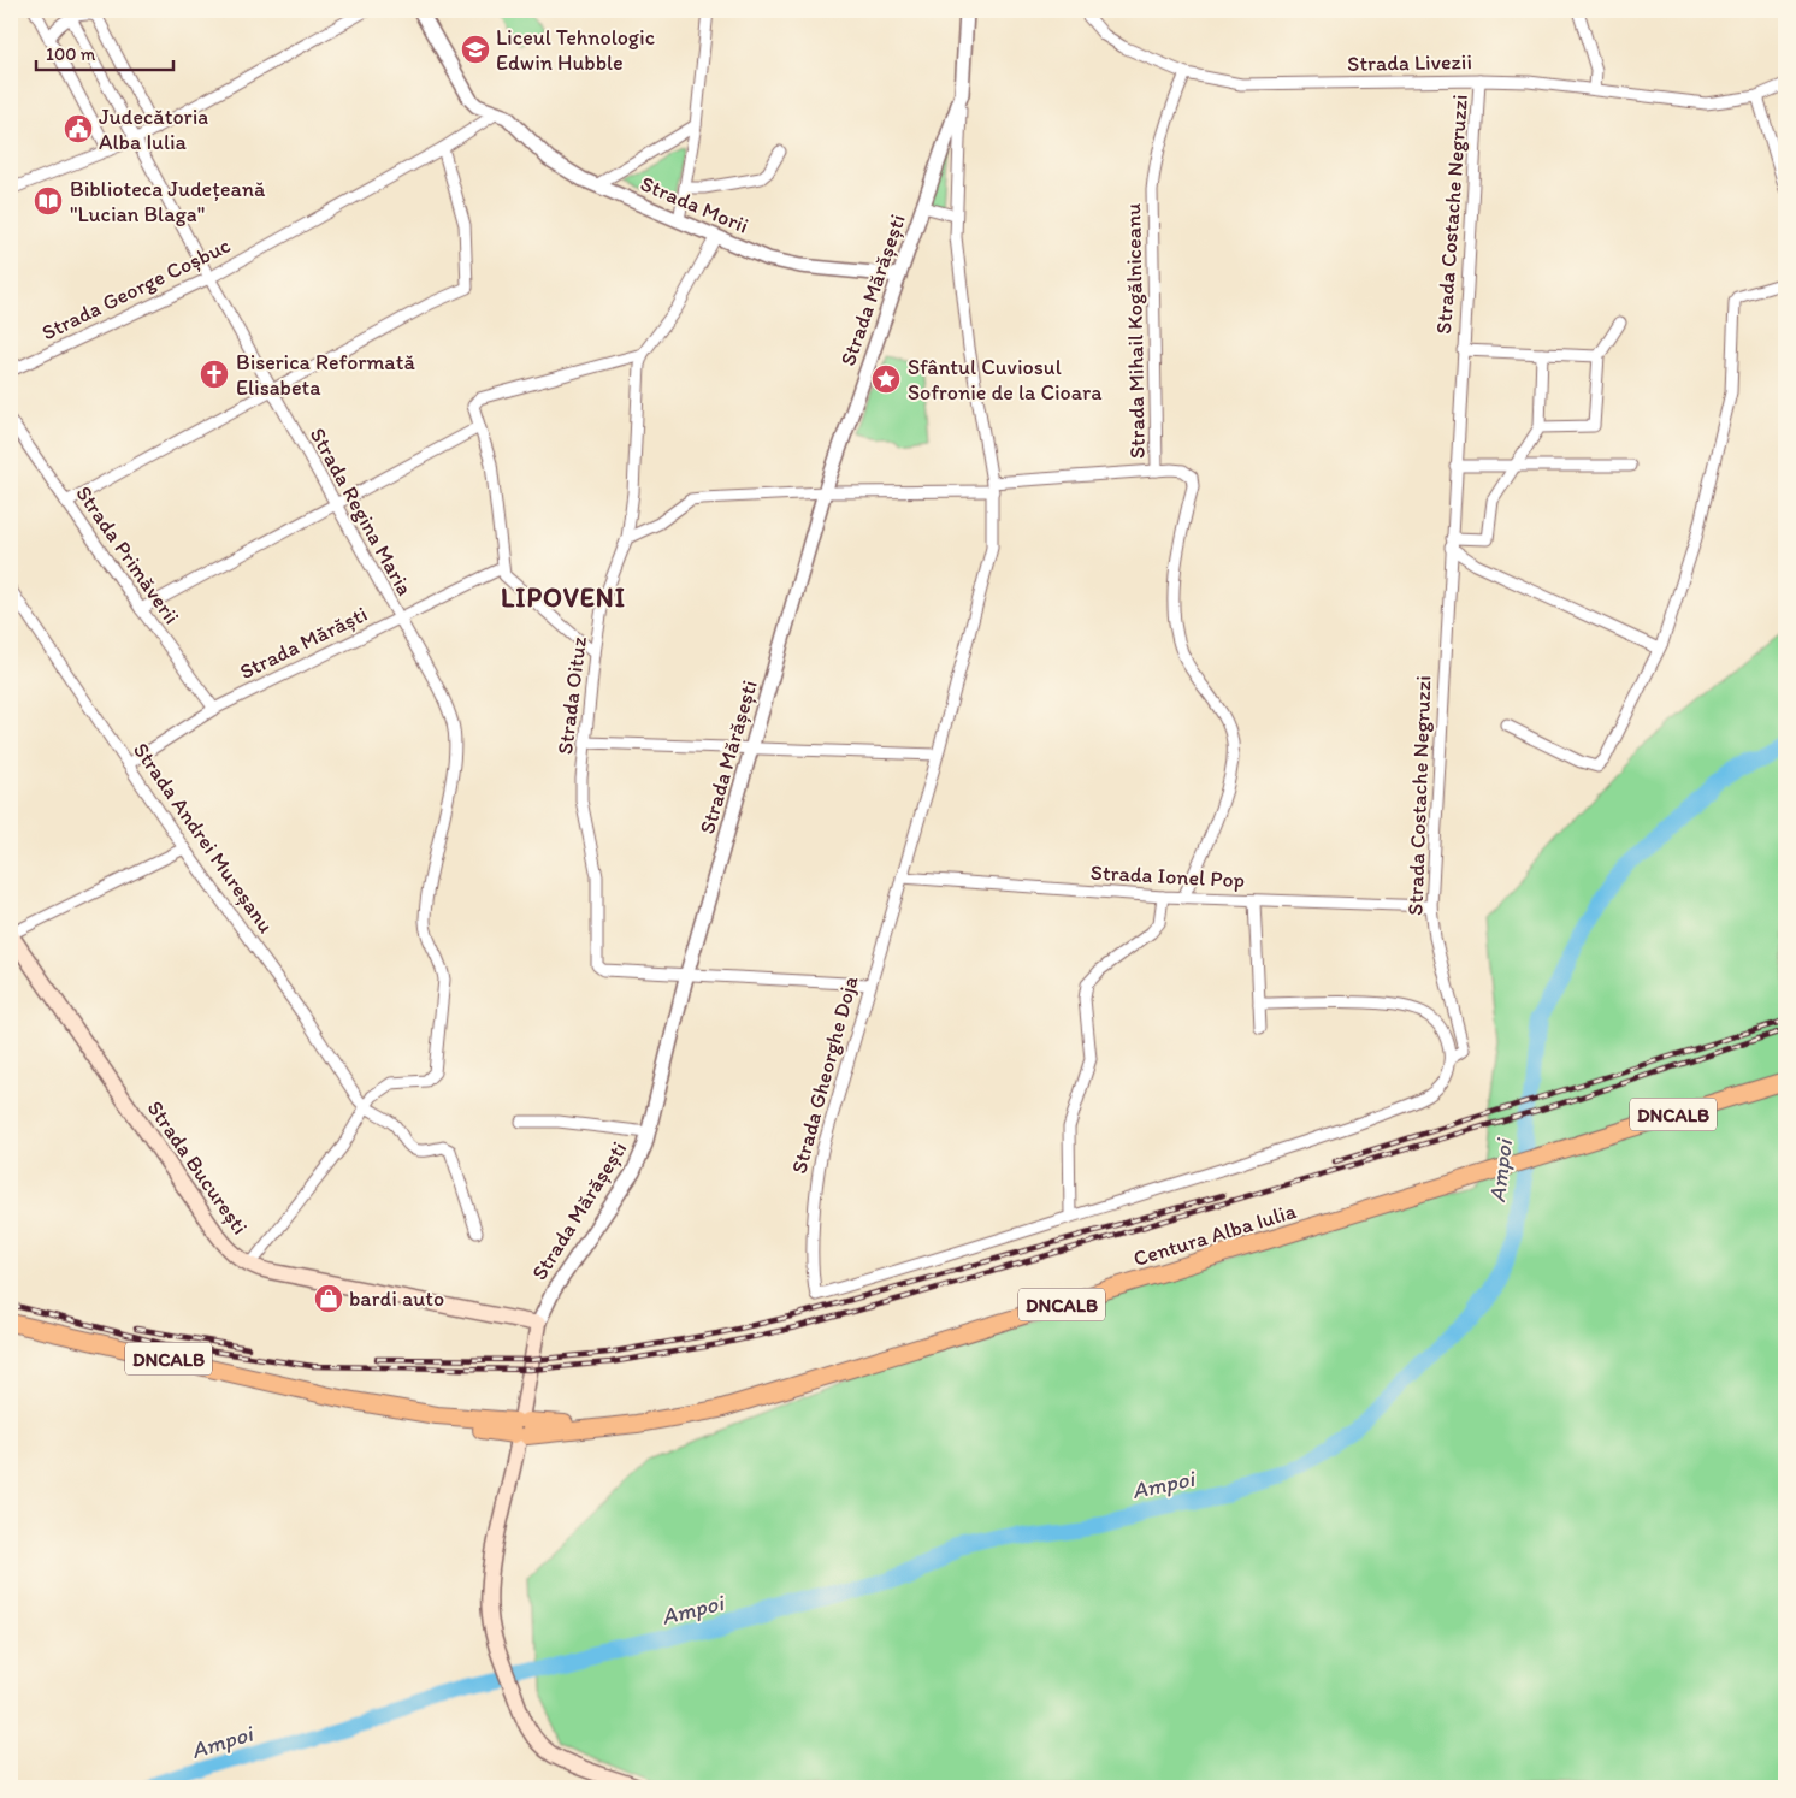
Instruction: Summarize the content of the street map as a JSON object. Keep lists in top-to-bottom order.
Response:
{
  "streets": {
    "main road": [
      "Strada Mărășești",
      "DNCALB",
      "Strada București",
      "Centura Alba Iulia"
    ],
    "street": [
      "Strada Livezii",
      "Strada Morii",
      "Strada Costache Negruzzi",
      "Strada George Coșbuc",
      "Strada Mihail Kogălniceanu",
      "Strada Regina Maria",
      "Strada Primăverii",
      "Strada Mărăști",
      "Strada Oituz",
      "Strada Andrei Mureșanu",
      "Strada Ionel Pop",
      "Strada Gheorghe Doja"
    ]
  },
  "crossings": [
    ["Strada Livezii", "Strada Costache Negruzzi"],
    ["Strada Livezii", "Strada Mihail Kogălniceanu"],
    ["Strada Morii", "Strada George Coșbuc"],
    ["Strada Morii", "Strada Mărășești"],
    ["Strada Costache Negruzzi", "Strada Ionel Pop"],
    ["Strada Costache Negruzzi", "Strada Gheorghe Doja"],
    ["Strada George Coșbuc", "Strada Regina Maria"],
    ["Strada Mărășești", "Strada Oituz"],
    ["Strada Mărășești", "Strada Gheorghe Doja"],
    ["Strada Mărășești", "Strada București"],
    ["Strada Mărășești", "Centura Alba Iulia"],
    ["Strada Mihail Kogălniceanu", "Strada Ionel Pop"],
    ["Strada Regina Maria", "Strada Mărăști"],
    ["Strada Regina Maria", "Strada Andrei Mureșanu"],
    ["Strada Primăverii", "Strada Mărăști"],
    ["Strada Mărăști", "Strada Andrei Mureșanu"],
    ["Strada Ionel Pop", "Strada Gheorghe Doja"]
  ],
  "districts": ["LIPOVENI"],
  "water": ["Ampoi"],
  "places": {
    "school or university": ["Liceul Tehnologic Edwin Hubble"],
    "public building": ["Judecătoria Alba Iulia"],
    "library": ["Biblioteca Județeană \"Lucian Blaga\""],
    "church": ["Biserica Reformată Elisabeta"],
    "place": ["Sfântul Cuviosul Sofronie de la Cioara"],
    "shop": ["bardi auto"]
  },
  "scale_bar": "100 m"
}
